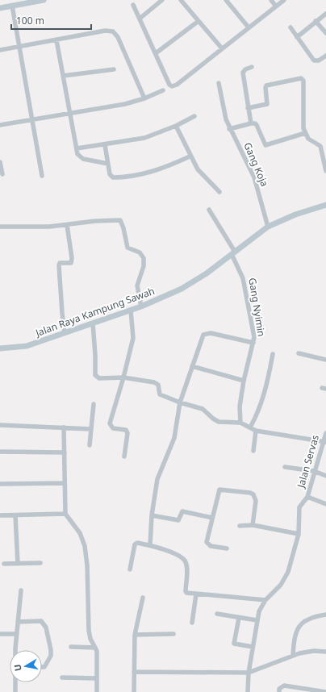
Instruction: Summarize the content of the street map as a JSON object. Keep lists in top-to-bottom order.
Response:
{
  "streets": {
    "street": [
      "Gang Koja",
      "Gang Nyimin",
      "Jalan Raya Kampung Sawah",
      "Jalan Servas"
    ]
  },
  "crossings": [
    ["Gang Koja", "Jalan Raya Kampung Sawah"],
    ["Gang Nyimin", "Jalan Raya Kampung Sawah"]
  ],
  "scale_bar": "100 m",
  "north": "left"
}
